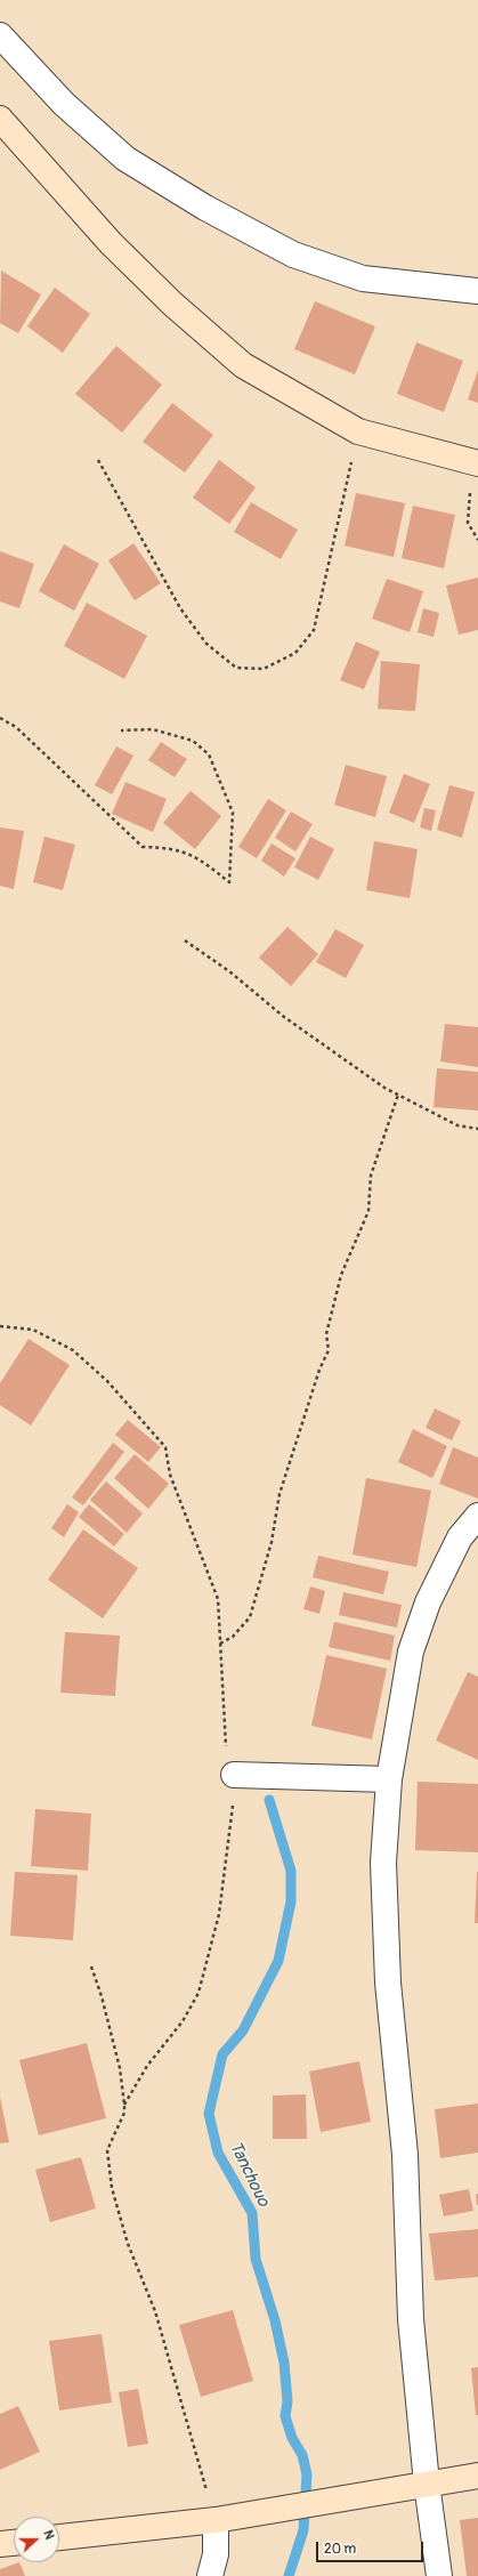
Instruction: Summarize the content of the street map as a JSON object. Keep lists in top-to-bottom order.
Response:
{
  "water": ["Tanchouo"],
  "scale_bar": "20 m",
  "north": "right"
}
